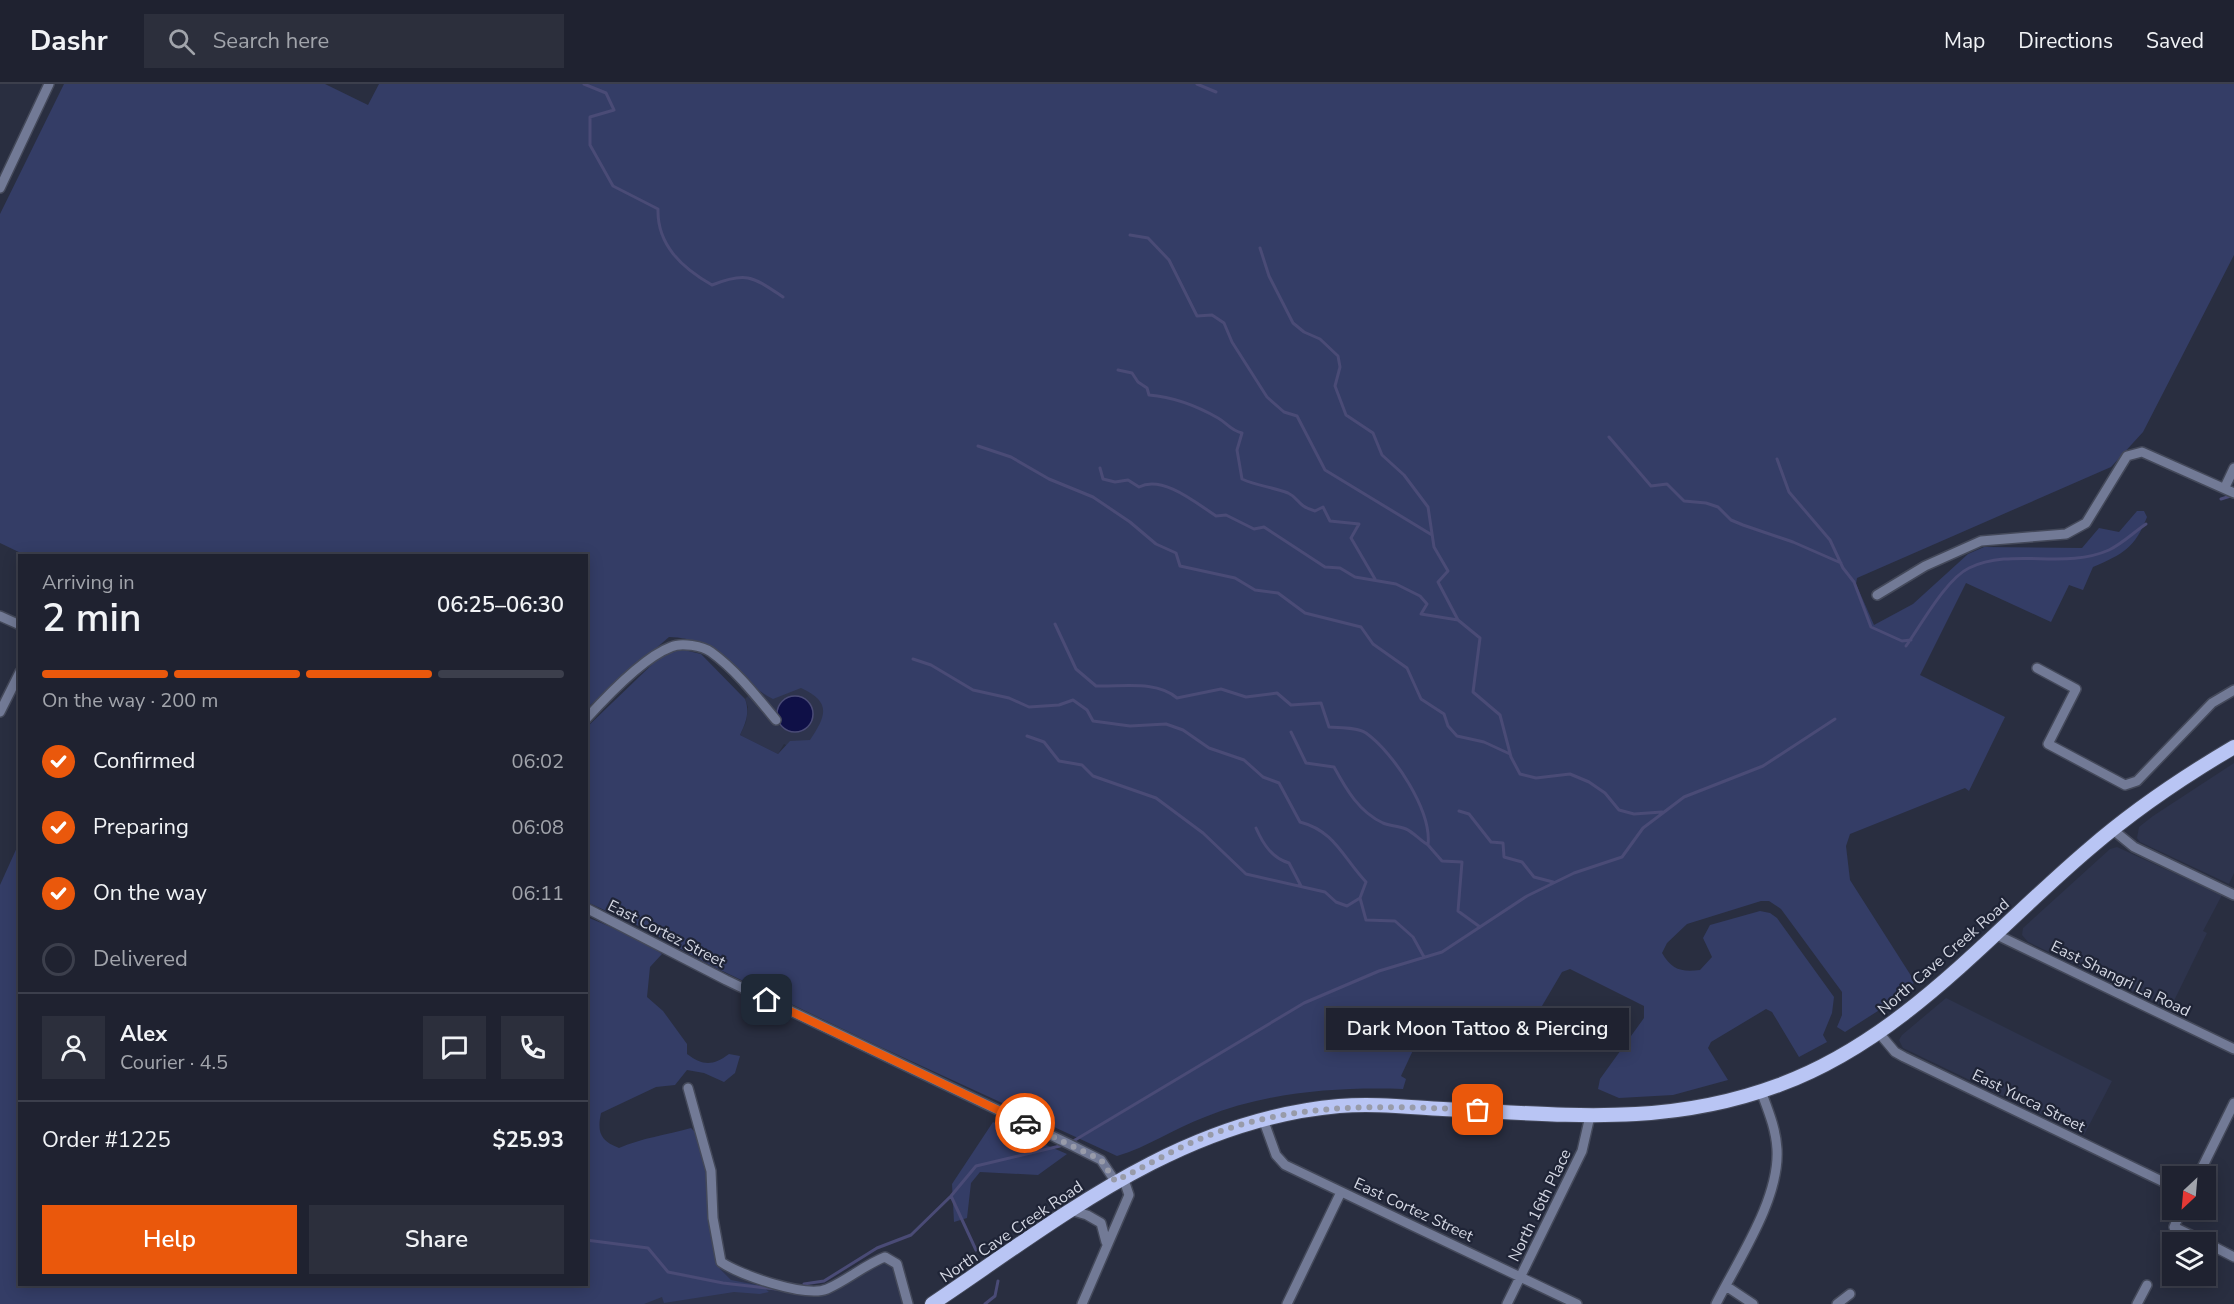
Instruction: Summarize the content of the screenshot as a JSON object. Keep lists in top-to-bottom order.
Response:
{
  "streets": {
    "main road": ["North Cave Creek Road"],
    "street": [
      "East Cortez Street",
      "East Shangri La Road",
      "East Yucca Street",
      "North 16th Place"
    ]
  },
  "crossings": [
    ["East Cortez Street", "North Cave Creek Road"],
    ["East Cortez Street", "North 16th Place"],
    ["North Cave Creek Road", "East Shangri La Road"],
    ["North Cave Creek Road", "East Yucca Street"],
    ["North Cave Creek Road", "North 16th Place"]
  ],
  "places": ["Dark Moon Tattoo & Piercing"],
  "north": "bottom left",
  "page": {
    "header": "Dashr",
    "search": "Search here",
    "nav": ["Map", "Directions", "Saved"],
    "heading": ["2 min", "Arriving in", "06:25–06:30"],
    "panel": [
      "Alex",
      "Courier · 4.5",
      "Order #1225",
      "$25.93"
    ],
    "bar": "On the way · 200 m",
    "list": [
      ["Confirmed", "06:02"],
      ["Preparing", "06:08"],
      ["On the way", "06:11"],
      "Delivered"
    ],
    "bubble": "Dark Moon Tattoo & Piercing",
    "buttons": ["Help", "Share"]
  }
}
